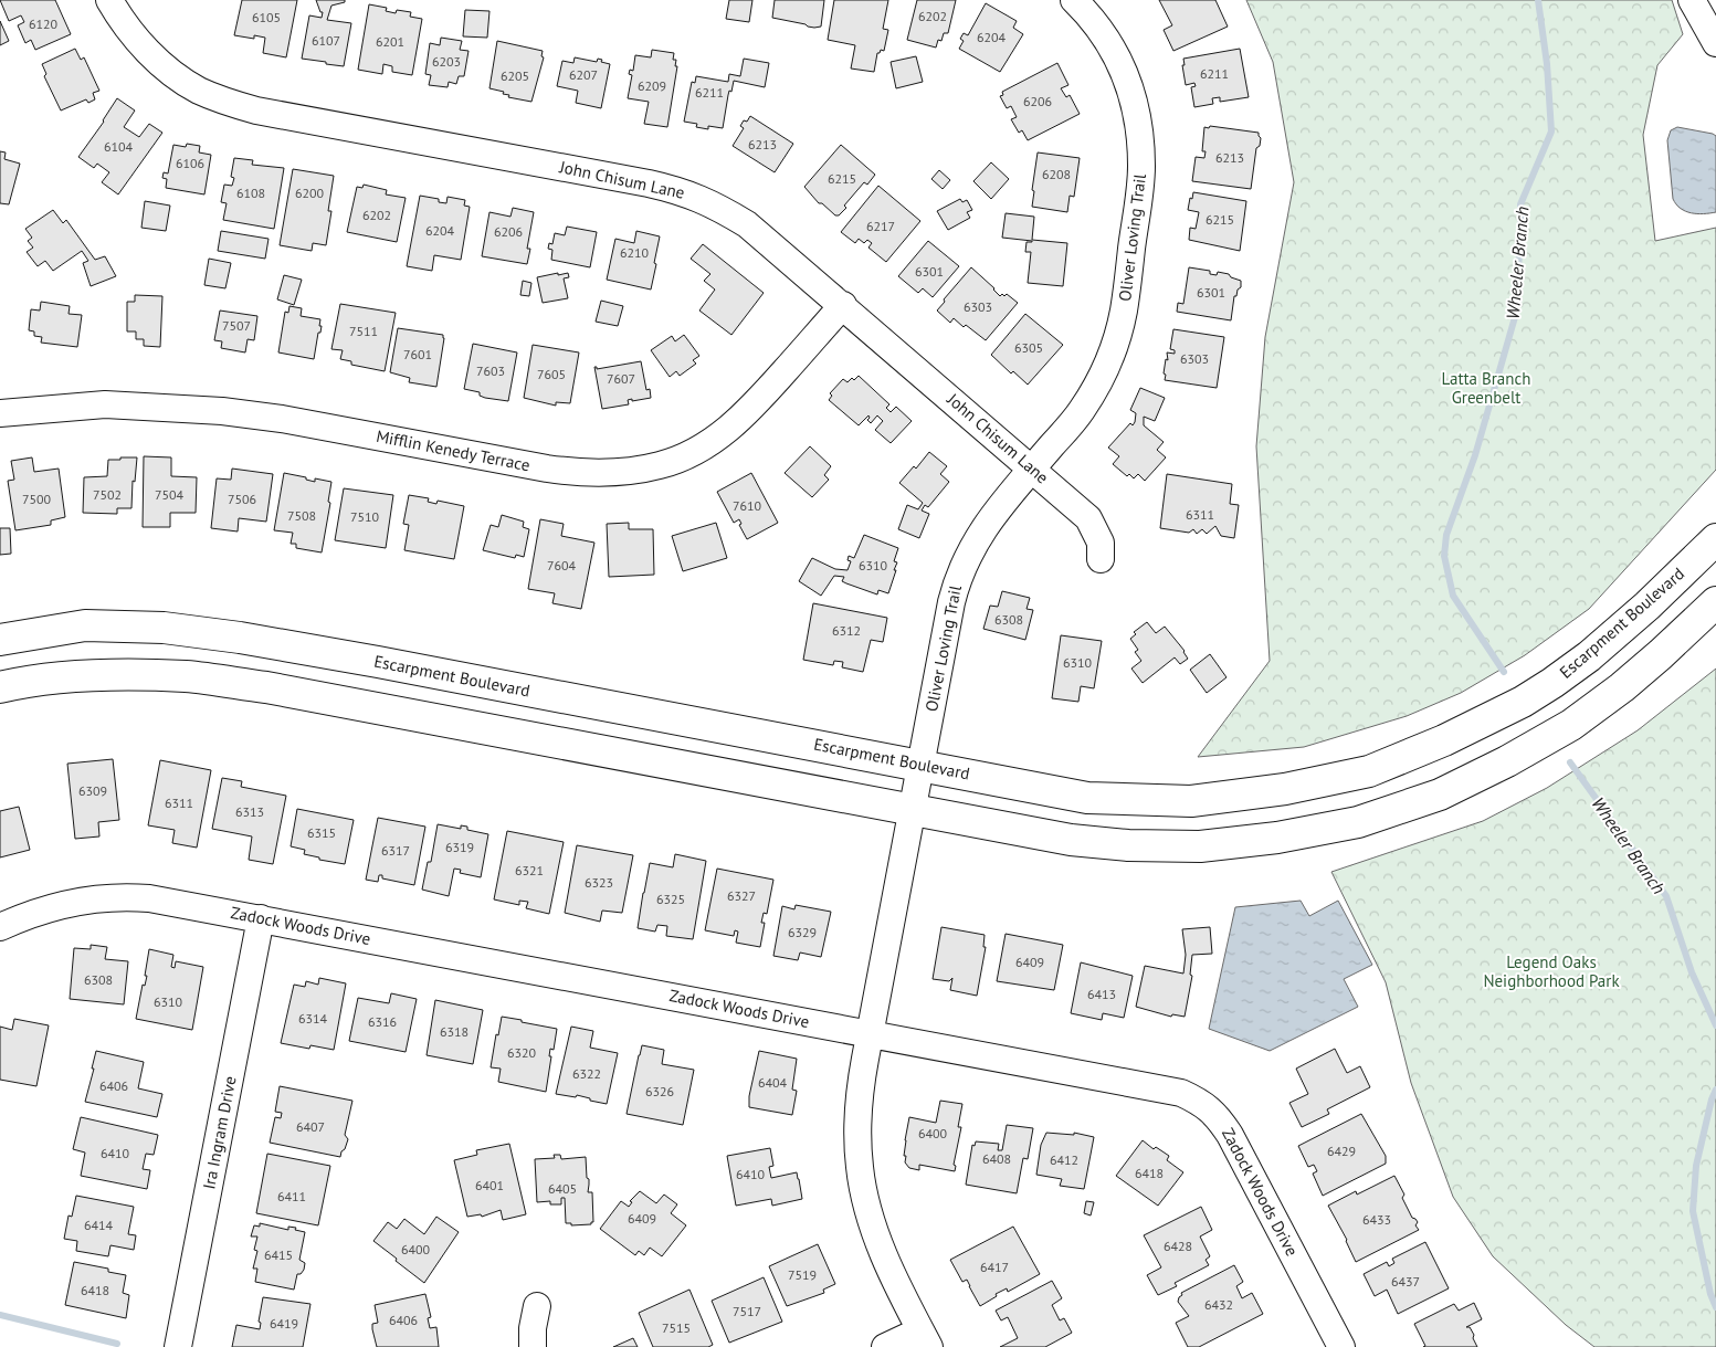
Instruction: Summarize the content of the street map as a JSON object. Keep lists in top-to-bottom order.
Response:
{
  "streets": {
    "main road": ["Escarpment Boulevard"],
    "street": [
      "John Chisum Lane",
      "Oliver Loving Trail",
      "Mifflin Kenedy Terrace",
      "Zadock Woods Drive",
      "Ira Ingram Drive"
    ]
  },
  "crossings": [
    ["John Chisum Lane", "Oliver Loving Trail"],
    ["John Chisum Lane", "Mifflin Kenedy Terrace"],
    ["Oliver Loving Trail", "Escarpment Boulevard"],
    ["Oliver Loving Trail", "Zadock Woods Drive"],
    ["Zadock Woods Drive", "Ira Ingram Drive"]
  ],
  "water": ["Wheeler Branch"],
  "parks": ["Latta Branch Greenbelt", "Legend Oaks Neighborhood Park"],
  "house_numbers": [
    "6202",
    "6105",
    "6120",
    "6204",
    "6107",
    "6201",
    "6203",
    "6211",
    "6207",
    "6205",
    "6209",
    "6211",
    "6206",
    "6213",
    "6104",
    "6213",
    "6106",
    "6208",
    "6215",
    "6108",
    "6200",
    "6202",
    "6215",
    "6217",
    "6204",
    "6206",
    "6210",
    "6301",
    "6301",
    "6303",
    "7507",
    "7511",
    "6305",
    "7601",
    "6303",
    "7603",
    "7605",
    "7607",
    "7502",
    "7504",
    "7500",
    "7506",
    "7610",
    "6311",
    "7508",
    "7510",
    "7604",
    "6310",
    "6308",
    "6312",
    "6310",
    "6309",
    "6311",
    "6313",
    "6315",
    "6319",
    "6317",
    "6321",
    "6323",
    "6327",
    "6325",
    "6329",
    "6409",
    "6308",
    "6413",
    "6310",
    "6314",
    "6316",
    "6318",
    "6320",
    "6322",
    "6404",
    "6406",
    "6326",
    "6407",
    "6400",
    "6429",
    "6410",
    "6408",
    "6412",
    "6418",
    "6410",
    "6401",
    "6405",
    "6411",
    "6409",
    "6433",
    "6414",
    "6428",
    "6400",
    "6415",
    "6417",
    "7519",
    "6437",
    "6418",
    "6432",
    "7517",
    "6406",
    "6419",
    "7515"
  ]
}
